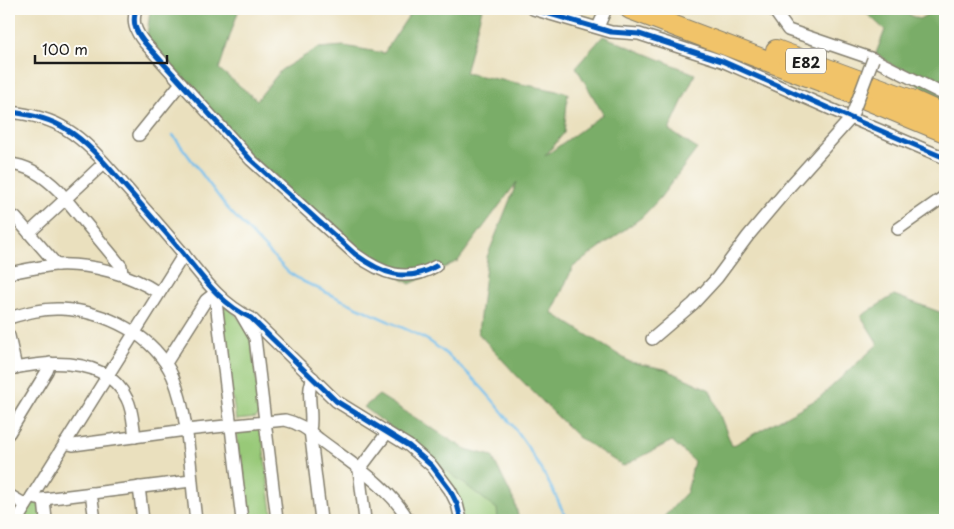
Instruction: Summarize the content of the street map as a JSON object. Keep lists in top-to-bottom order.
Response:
{
  "streets": {
    "highway": ["E82"]
  },
  "scale_bar": "100 m"
}
